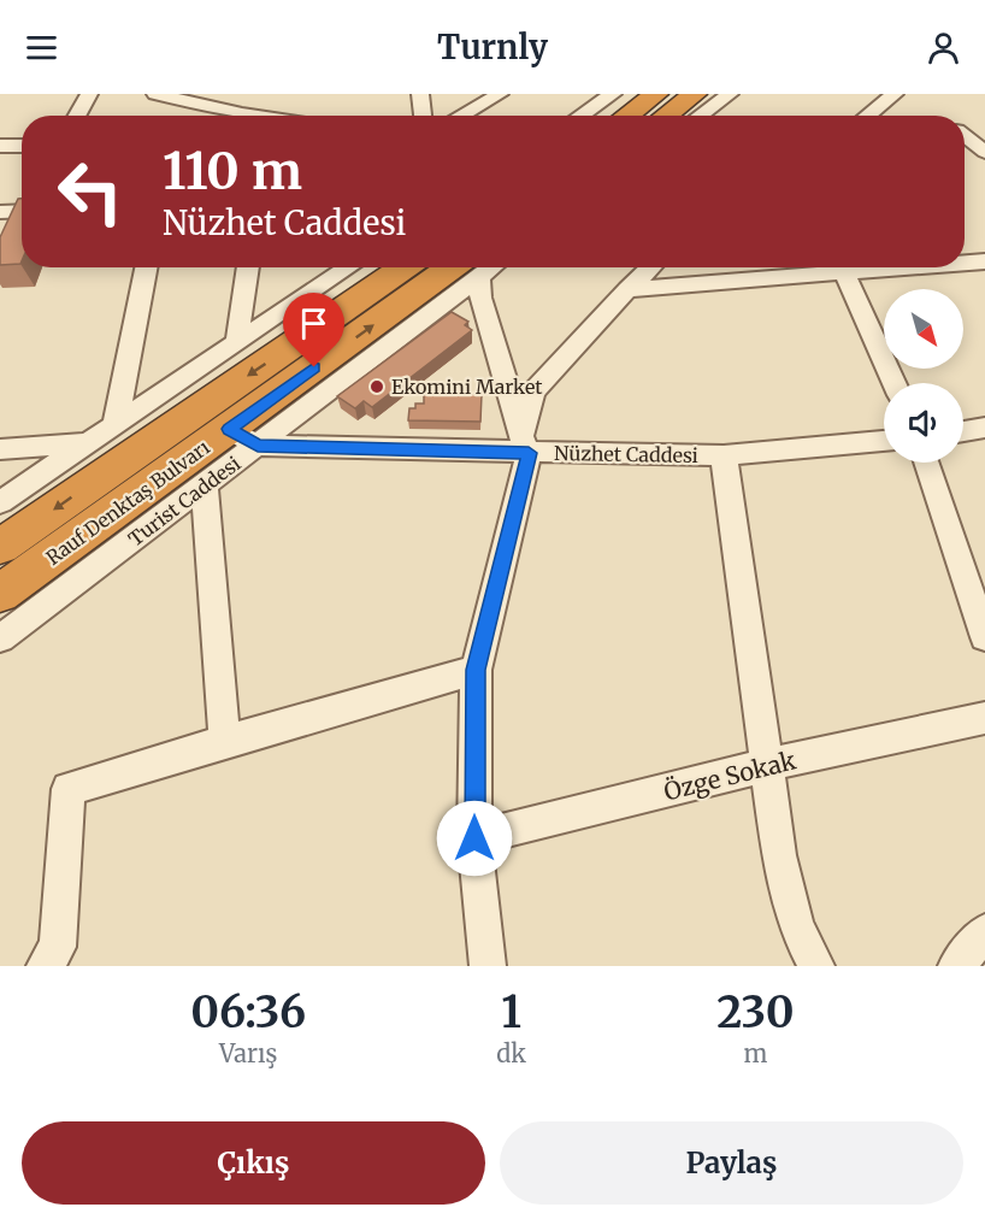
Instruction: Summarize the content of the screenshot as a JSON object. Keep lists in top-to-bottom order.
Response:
{
  "streets": {
    "highway": ["Rauf Denktaş Bulvarı"],
    "street": ["Nüzhet Caddesi", "Turist Caddesi", "Özge Sokak"]
  },
  "crossings": [
    ["Nüzhet Caddesi", "Turist Caddesi"],
    ["Nüzhet Caddesi", "Rauf Denktaş Bulvarı"],
    ["Turist Caddesi", "Rauf Denktaş Bulvarı"]
  ],
  "places": ["Ekomini Market"],
  "north": "bottom right",
  "page": {
    "header": "Turnly",
    "turn": ["110 m", "Nüzhet Caddesi"],
    "eta": [
      "06:36",
      "Varış",
      "1",
      "dk",
      "230",
      "m"
    ],
    "buttons": ["Çıkış", "Paylaş"]
  }
}
